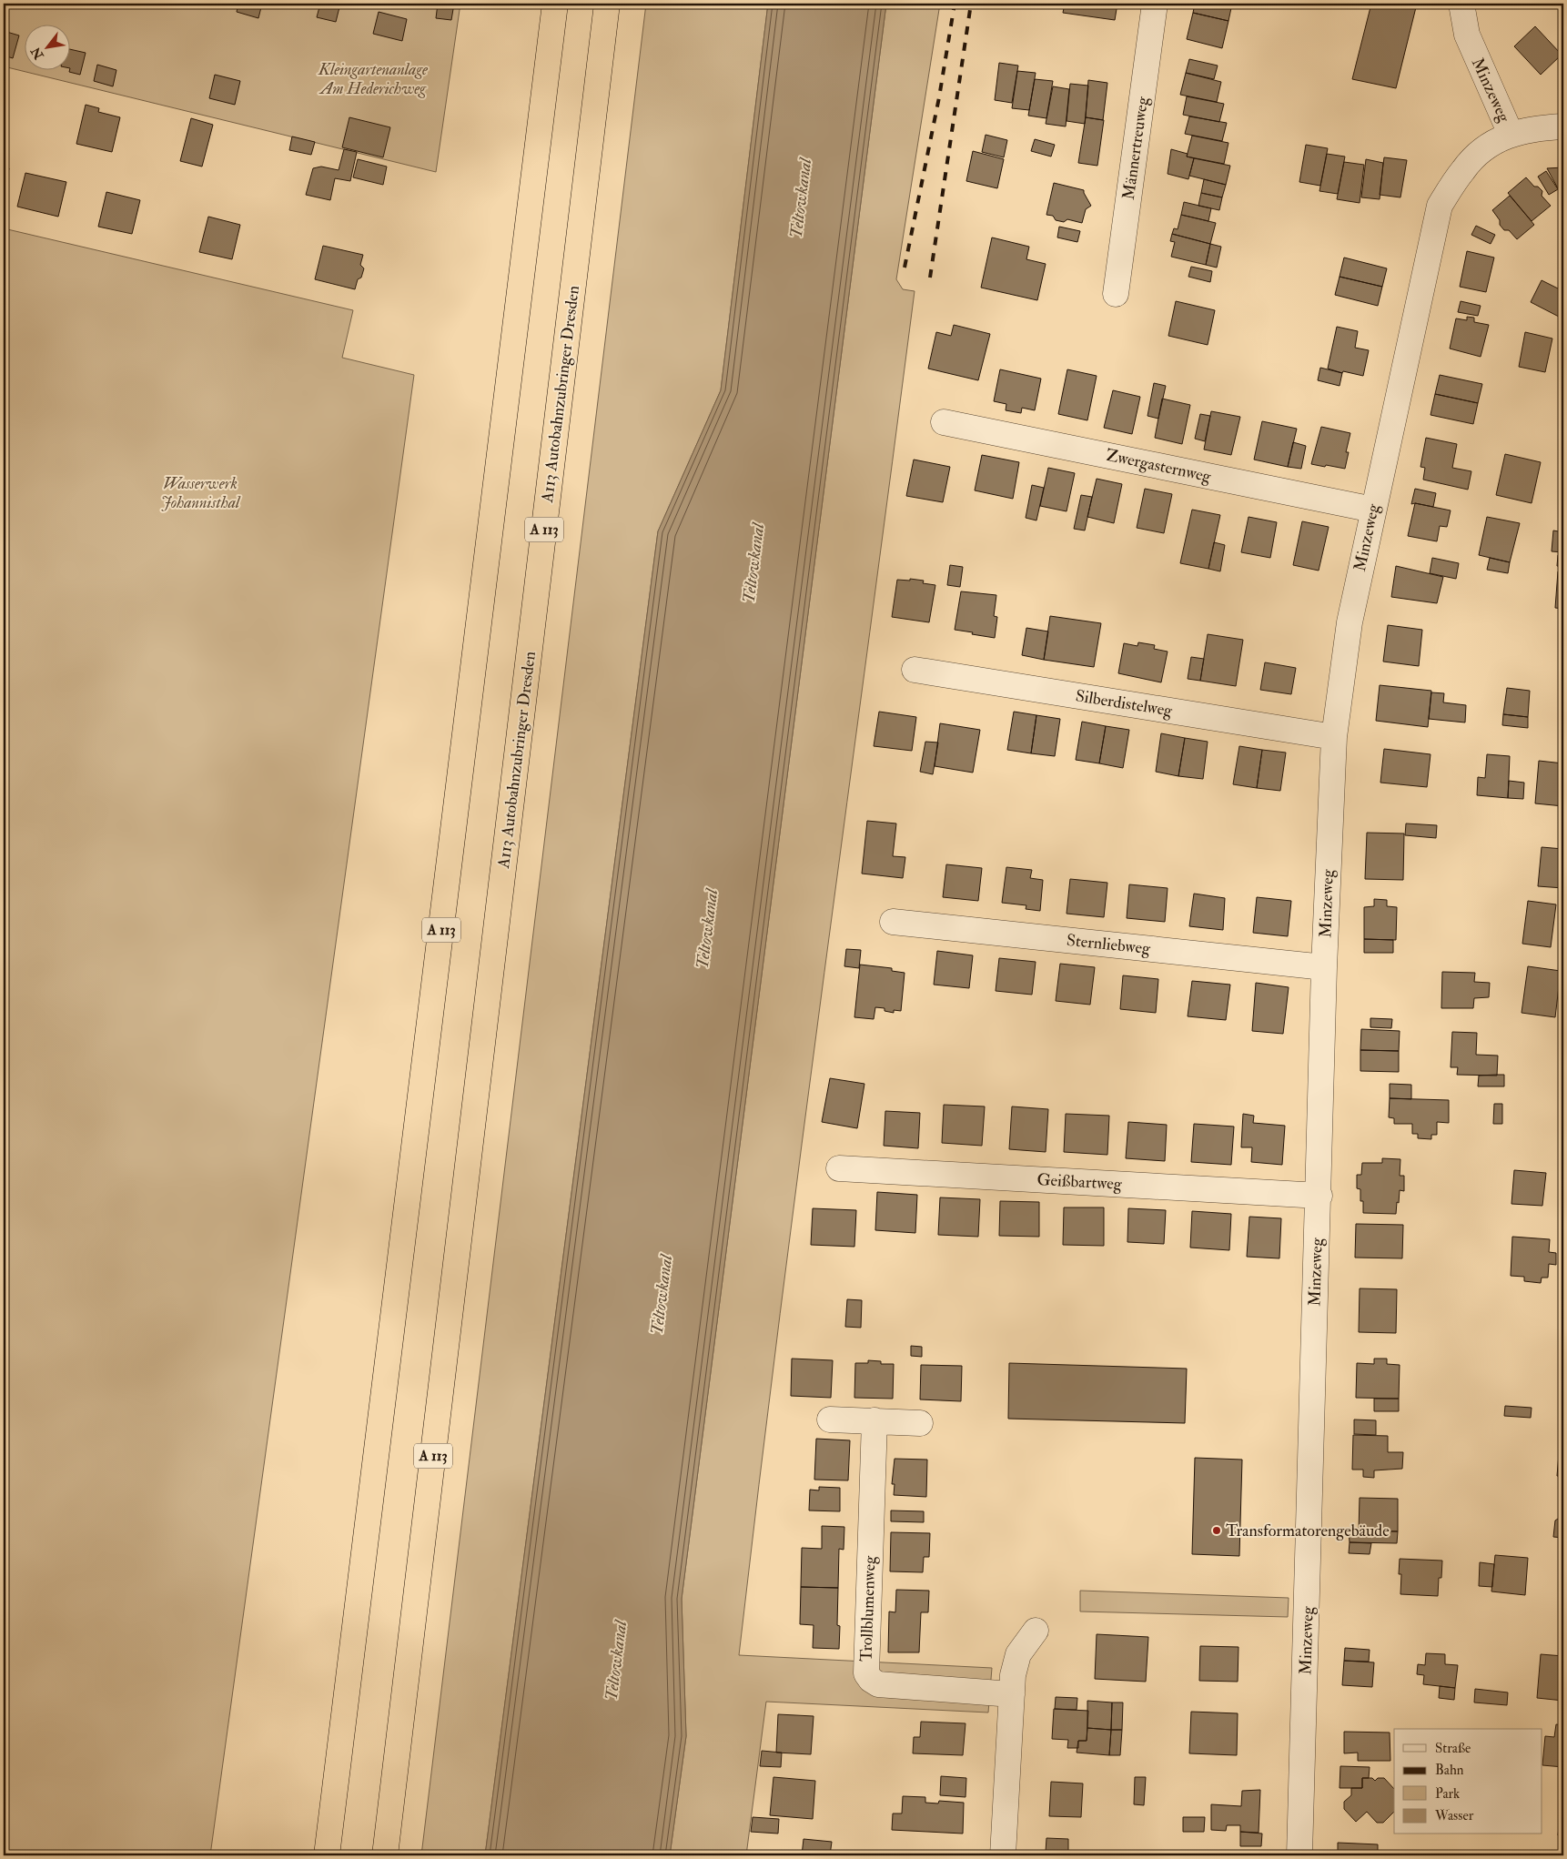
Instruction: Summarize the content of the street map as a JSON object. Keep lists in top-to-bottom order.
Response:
{
  "streets": {
    "highway": ["A113 Autobahnzubringer Dresden", "A 113"],
    "street": [
      "Minzeweg",
      "Männertreuweg",
      "Zwergasternweg",
      "Silberdistelweg",
      "Sternliebweg",
      "Geißbartweg",
      "Trollblumenweg"
    ]
  },
  "crossings": [
    ["Minzeweg", "Zwergasternweg"],
    ["Minzeweg", "Silberdistelweg"],
    ["Minzeweg", "Sternliebweg"],
    ["Minzeweg", "Geißbartweg"]
  ],
  "water": ["Teltowkanal"],
  "parks": ["Kleingartenanlage Am Hederichweg", "Wasserwerk Johannisthal"],
  "places": ["Transformatorengebäude"],
  "legend": [
    "Straße",
    "Bahn",
    "Park",
    "Wasser"
  ],
  "north": "bottom left"
}
